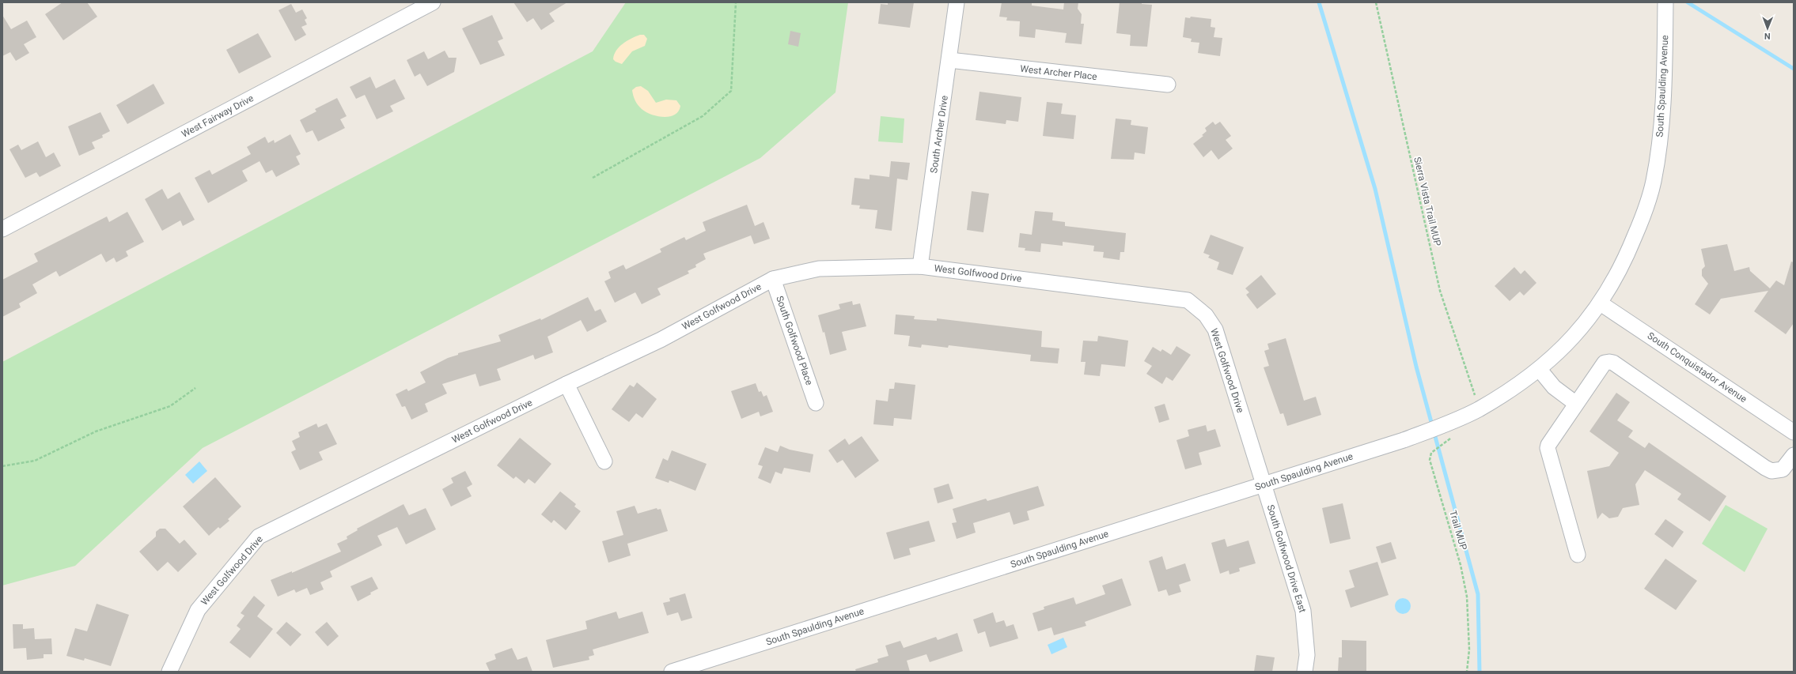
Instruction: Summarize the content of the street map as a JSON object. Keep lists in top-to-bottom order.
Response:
{
  "streets": {
    "street": [
      "West Archer Place",
      "South Spaulding Avenue",
      "West Fairway Drive",
      "South Archer Drive",
      "West Golfwood Drive",
      "South Golfwood Place",
      "South Conquistador Avenue",
      "South Golfwood Drive East"
    ],
    "path": ["Sierra Vista Trail MUP", "Trail MUP"]
  },
  "crossings": [
    ["West Archer Place", "South Archer Drive"],
    ["South Spaulding Avenue", "West Golfwood Drive"],
    ["South Spaulding Avenue", "South Conquistador Avenue"],
    ["South Spaulding Avenue", "South Golfwood Drive East"],
    ["South Archer Drive", "West Golfwood Drive"],
    ["West Golfwood Drive", "South Golfwood Place"],
    ["West Golfwood Drive", "South Golfwood Drive East"]
  ],
  "north": "bottom"
}
